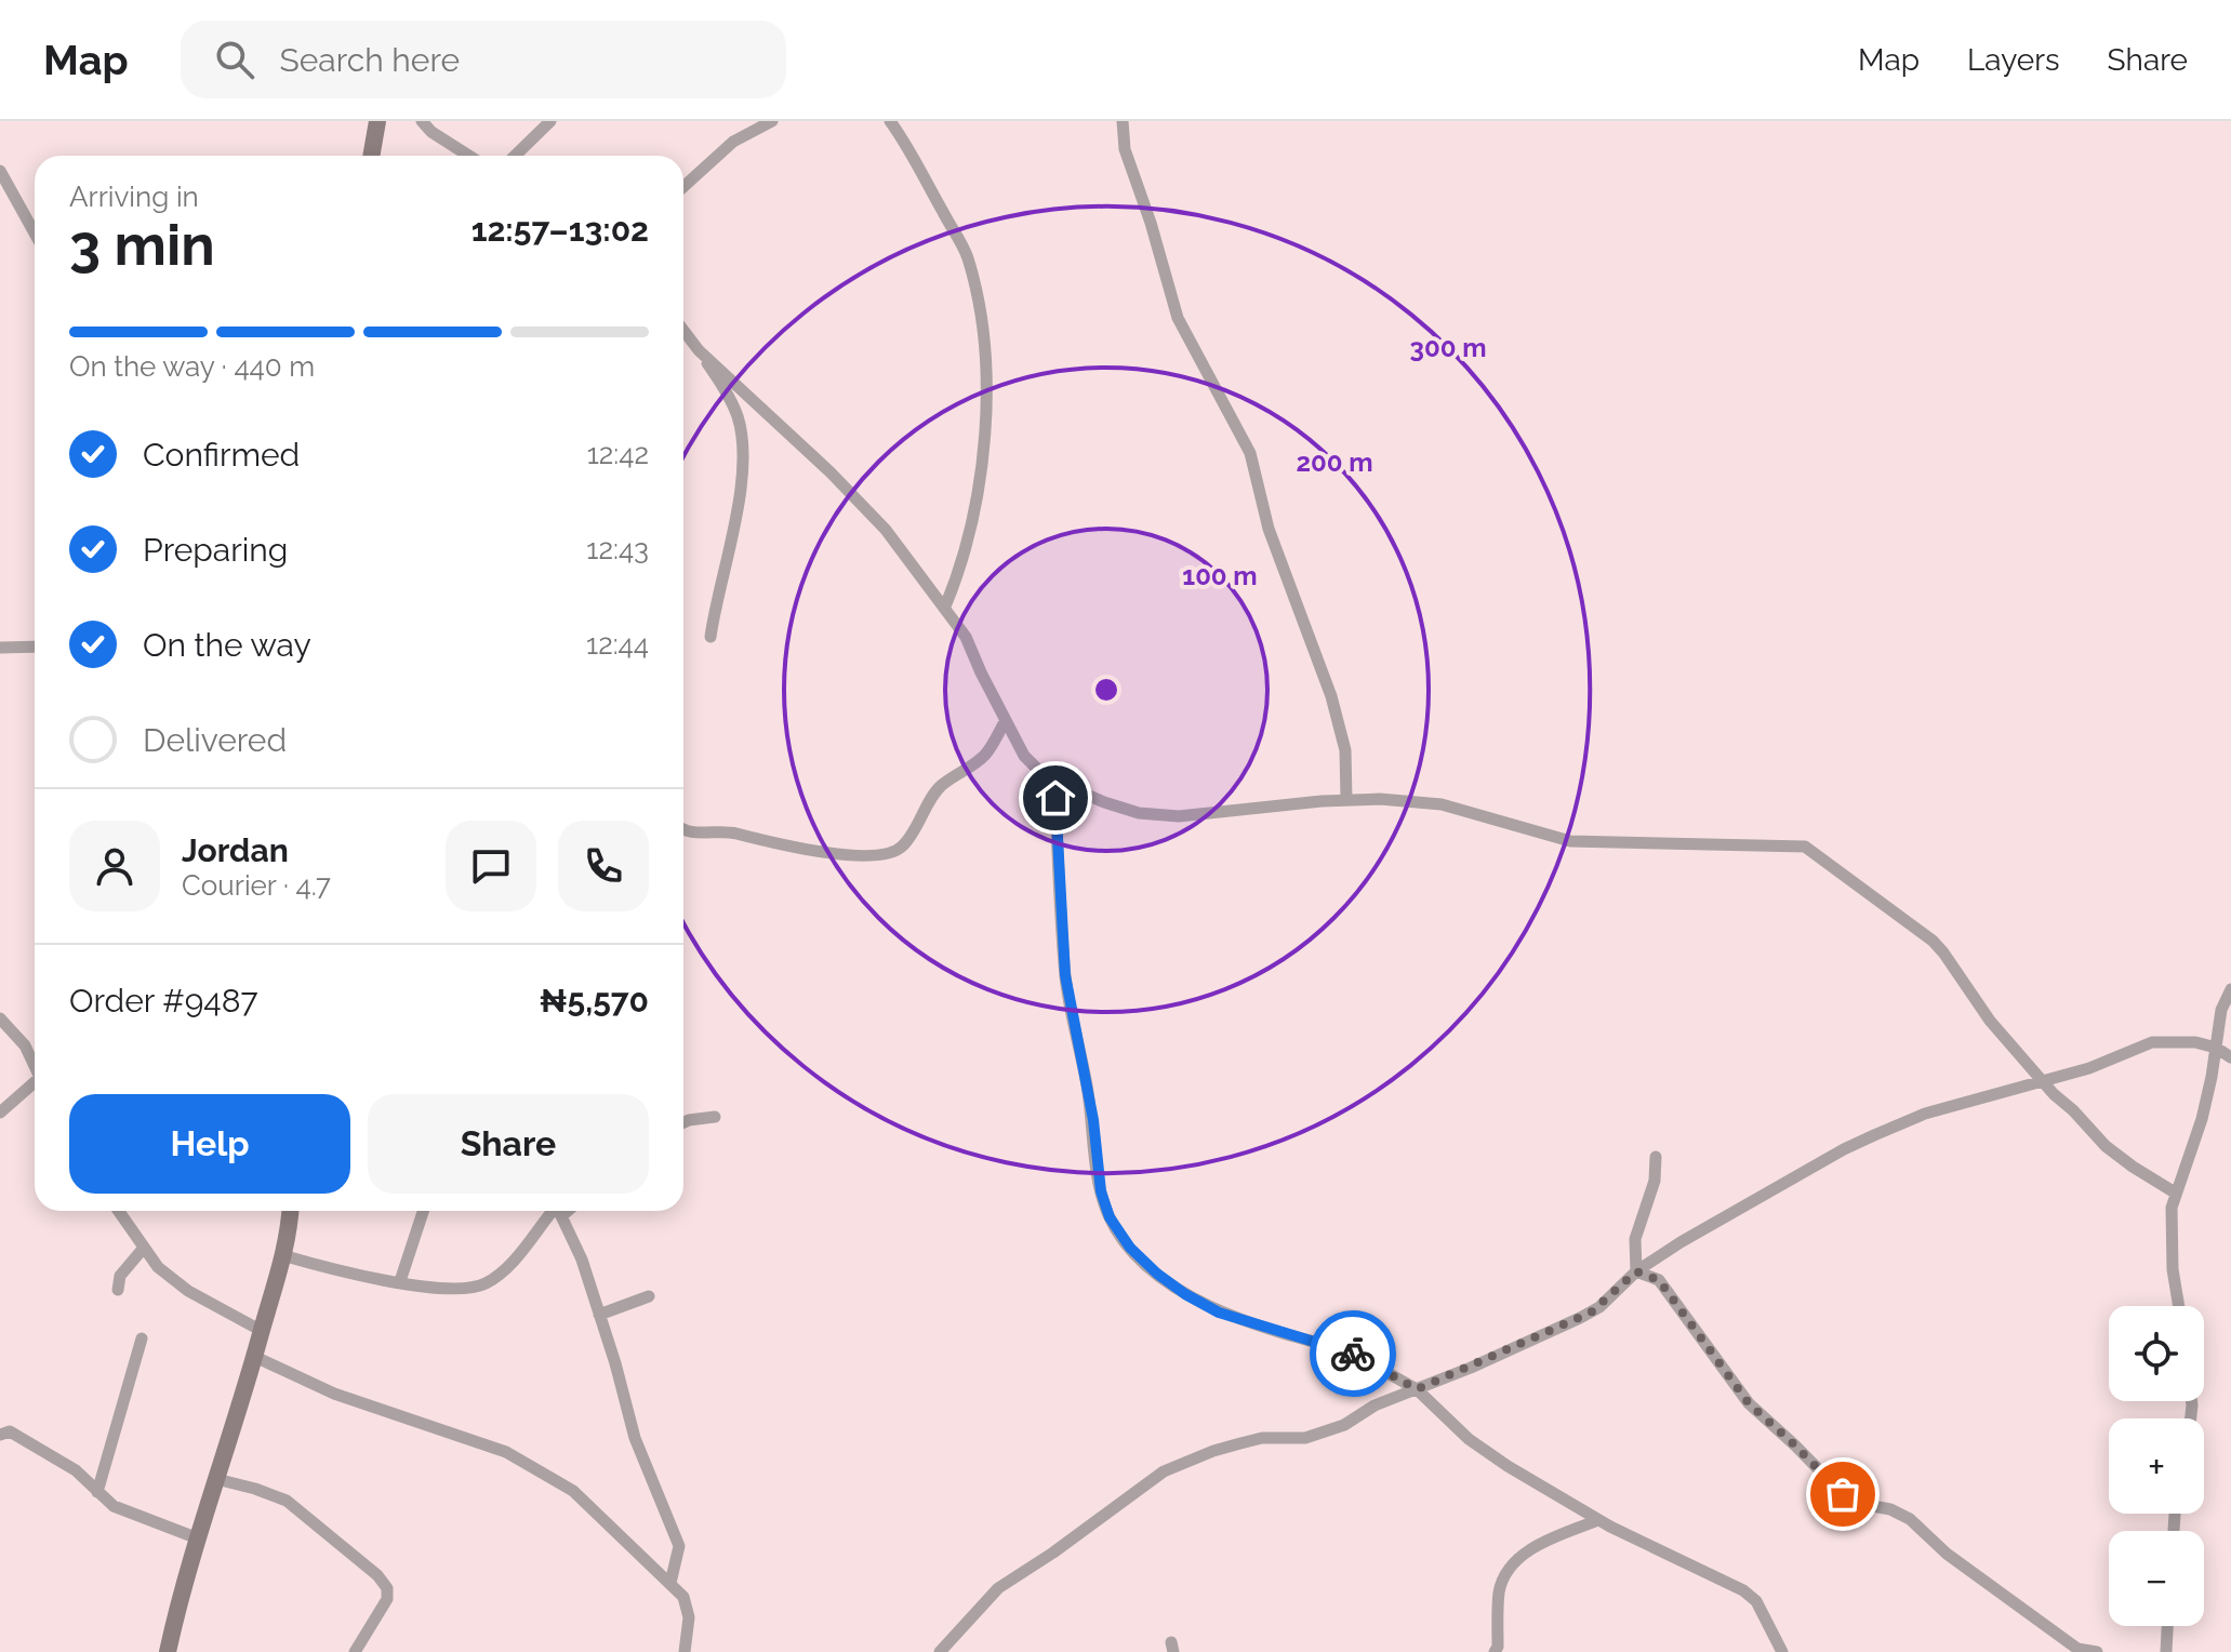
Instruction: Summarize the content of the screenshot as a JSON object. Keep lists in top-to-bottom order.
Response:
{
  "page": {
    "header": "Map",
    "search": "Search here",
    "nav": ["Map", "Layers", "Share"],
    "heading": ["3 min", "Arriving in", "12:57–13:02"],
    "panel": [
      "Jordan",
      "Courier · 4.7",
      "Order #9487",
      "₦5,570"
    ],
    "bar": "On the way · 440 m",
    "list": [
      ["Confirmed", "12:42"],
      ["Preparing", "12:43"],
      ["On the way", "12:44"],
      "Delivered"
    ],
    "buttons": ["Help", "Share"],
    "map_buttons": ["+", "−"]
  },
  "rings": ["300 m", "200 m", "100 m"]
}
